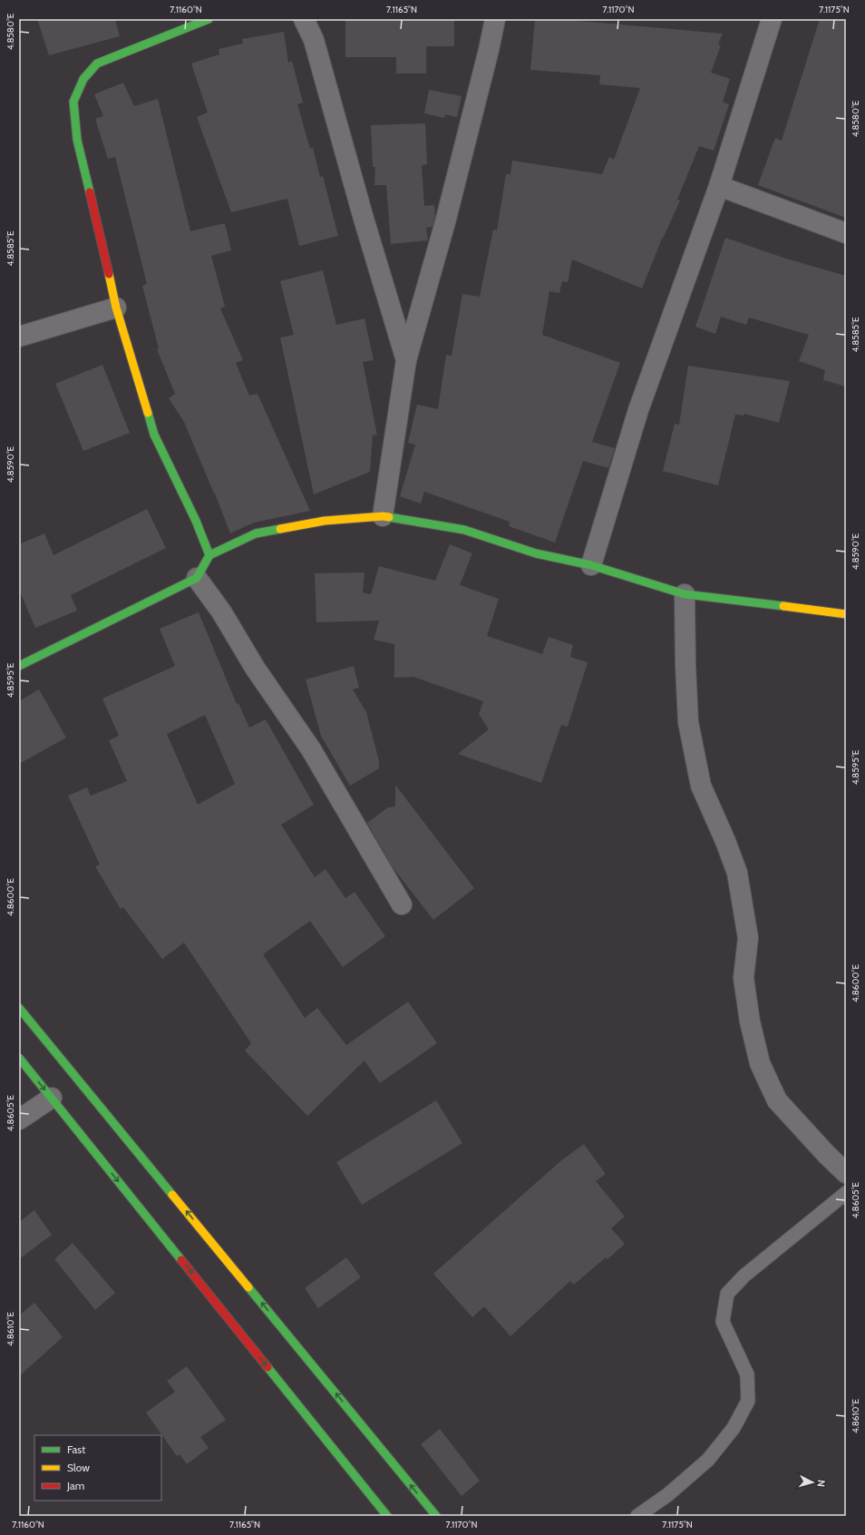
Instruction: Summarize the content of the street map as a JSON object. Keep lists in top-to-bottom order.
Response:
{
  "legend": ["Fast", "Slow", "Jam"],
  "north": "right",
  "coordinates": [
    "7.1160°N",
    "7.1165°N",
    "7.1170°N",
    "7.1175°N",
    "4.8580°E",
    "4.8585°E",
    "4.8590°E",
    "4.8595°E",
    "4.8600°E",
    "4.8605°E",
    "4.8610°E"
  ]
}
